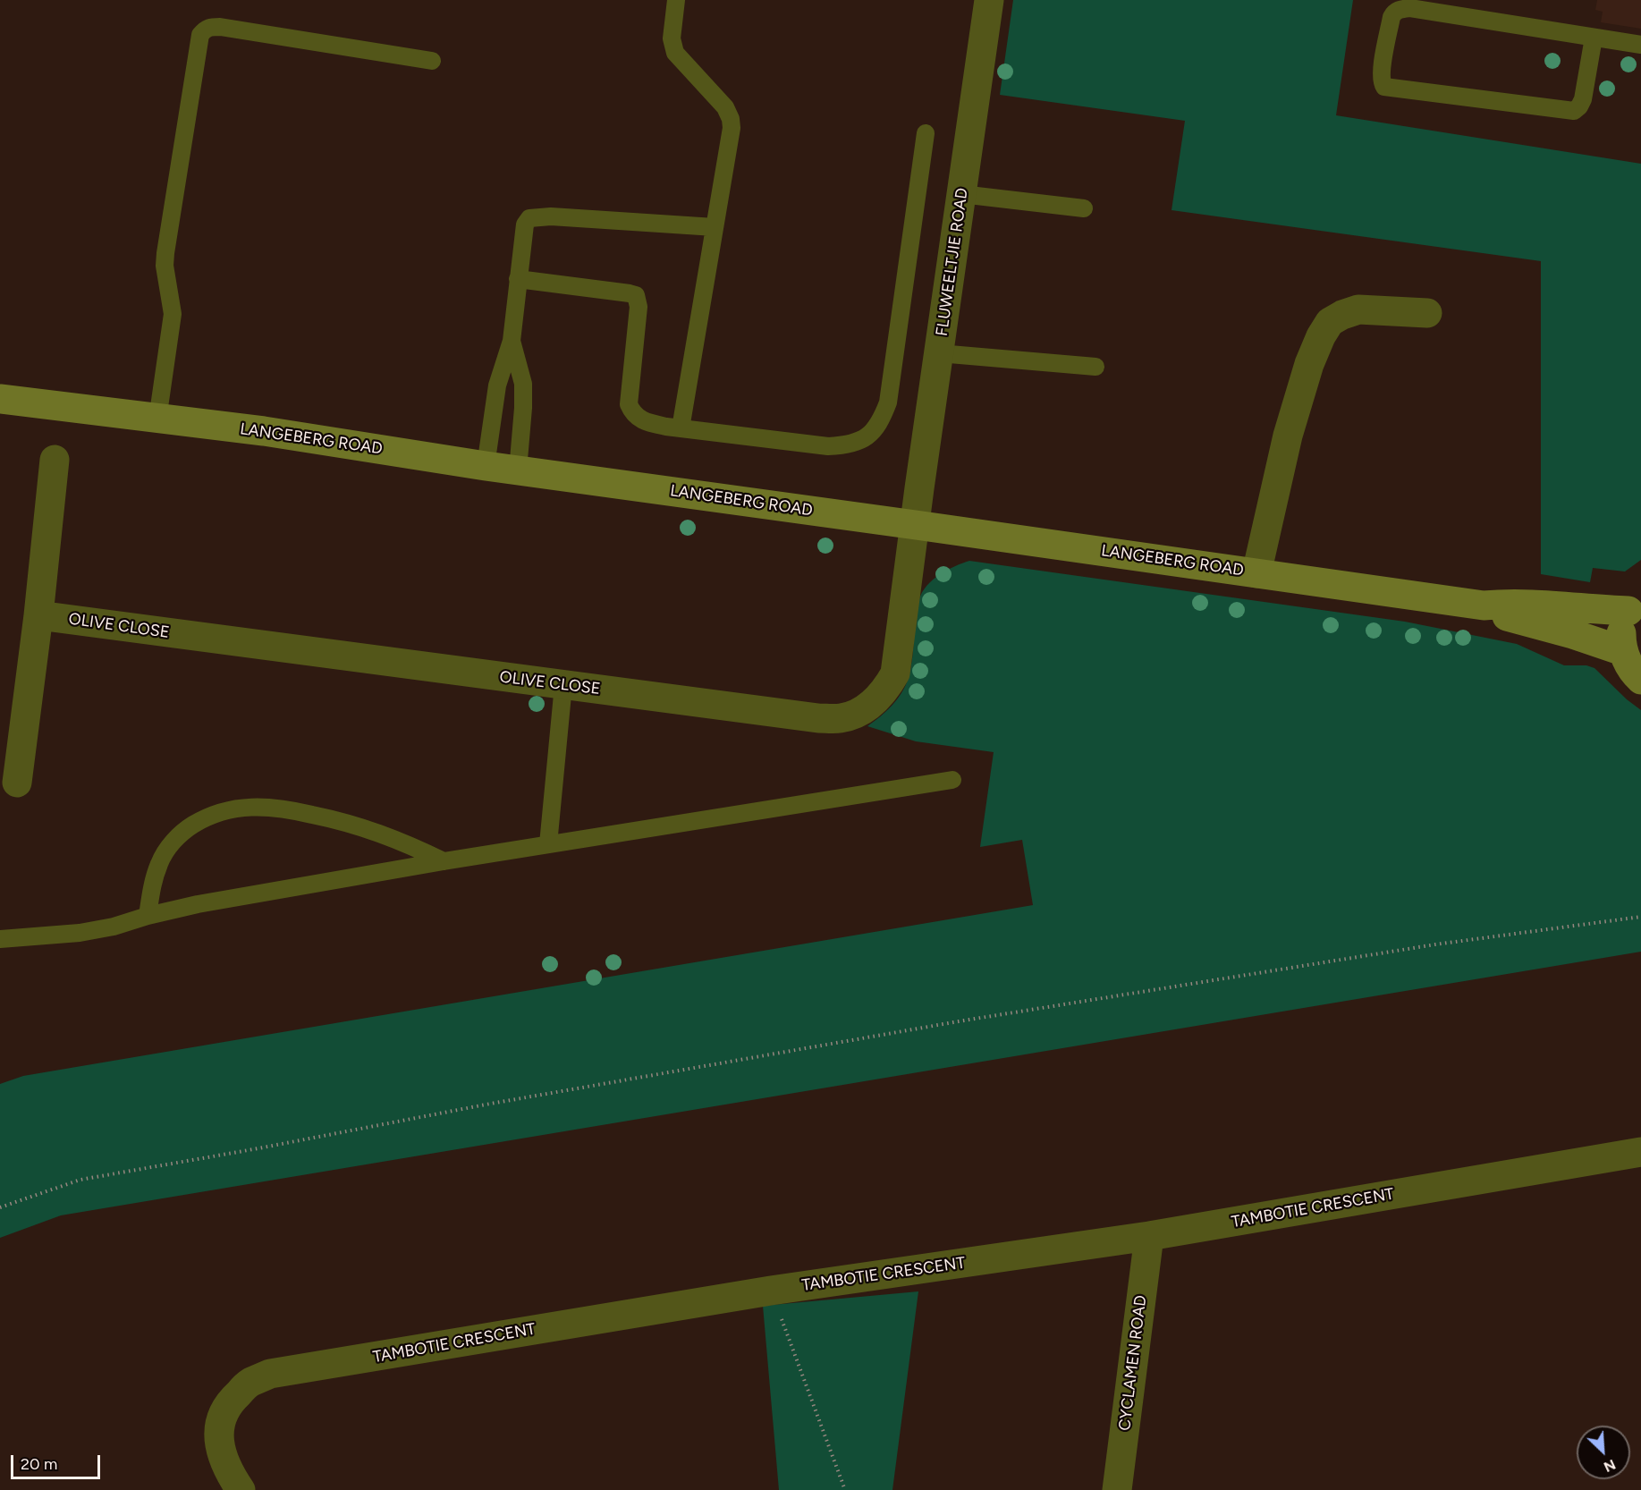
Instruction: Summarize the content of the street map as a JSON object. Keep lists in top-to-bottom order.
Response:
{
  "streets": {
    "main road": ["LANGEBERG ROAD"],
    "street": [
      "FLUWEELTJIE ROAD",
      "OLIVE CLOSE",
      "TAMBOTIE CRESCENT",
      "CYCLAMEN ROAD"
    ]
  },
  "crossings": [
    ["FLUWEELTJIE ROAD", "LANGEBERG ROAD"],
    ["FLUWEELTJIE ROAD", "OLIVE CLOSE"],
    ["LANGEBERG ROAD", "OLIVE CLOSE"],
    ["TAMBOTIE CRESCENT", "CYCLAMEN ROAD"]
  ],
  "scale_bar": "20 m",
  "north": "bottom right"
}
